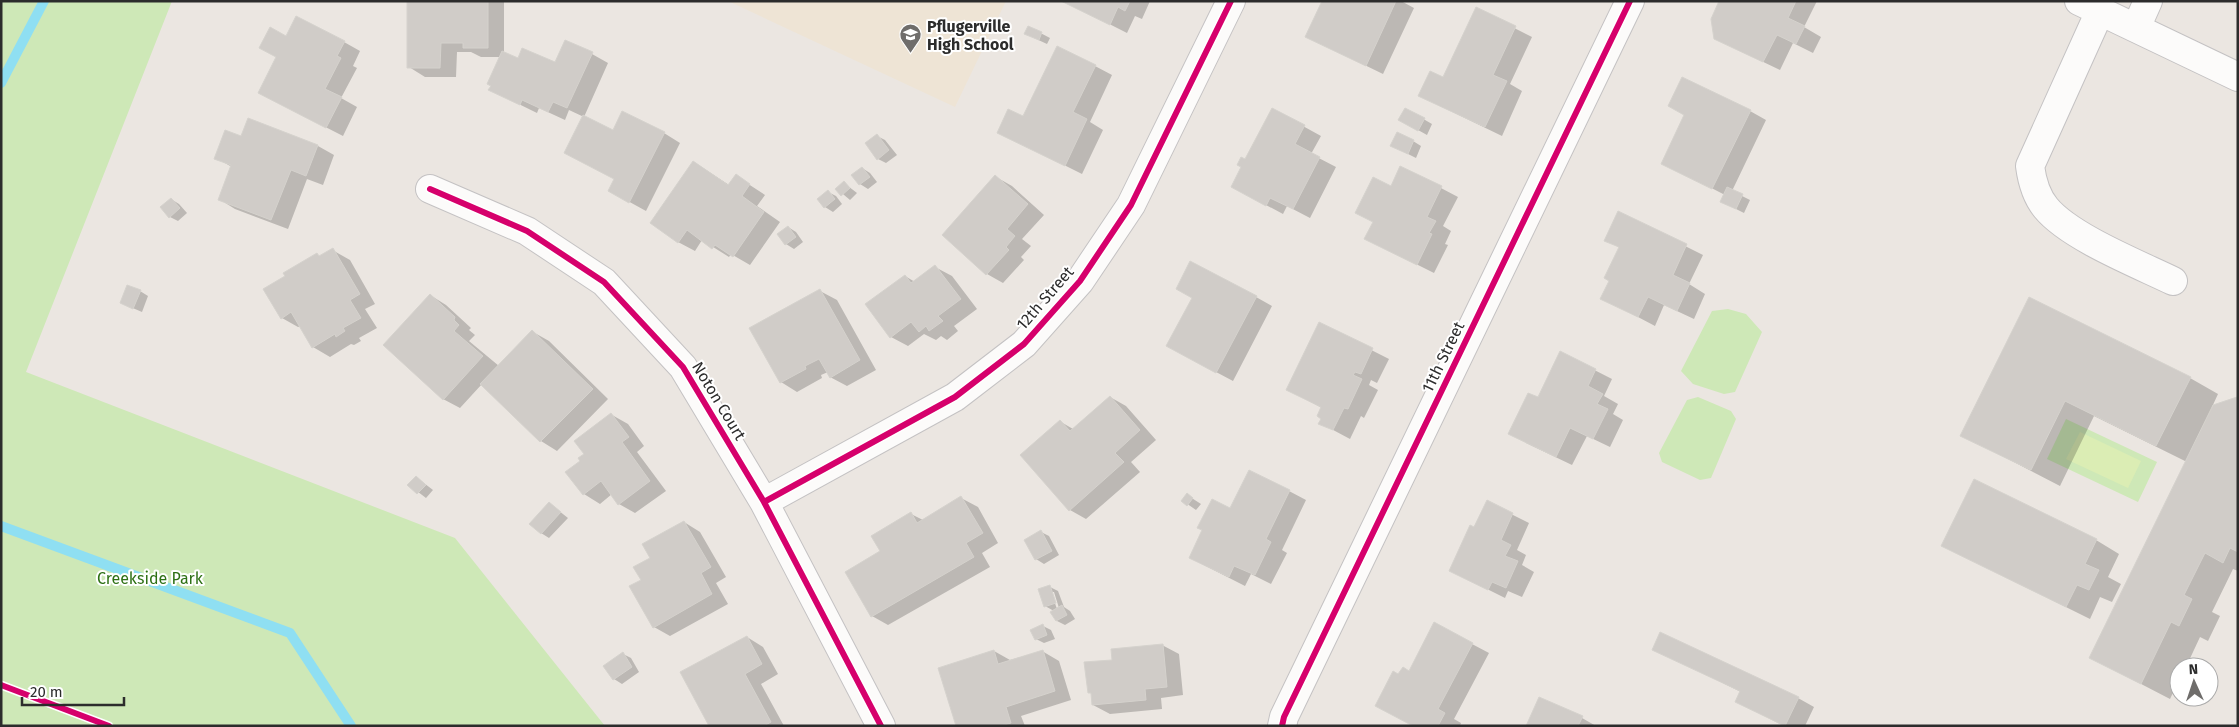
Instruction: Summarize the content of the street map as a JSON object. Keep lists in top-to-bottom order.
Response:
{
  "streets": {
    "street": ["12th Street", "11th Street", "Noton Court"]
  },
  "crossings": [
    ["12th Street", "Noton Court"]
  ],
  "parks": ["Creekside Park"],
  "places": {
    "school or university": ["Pflugerville High School"]
  },
  "scale_bar": "20 m",
  "north": "top"
}
